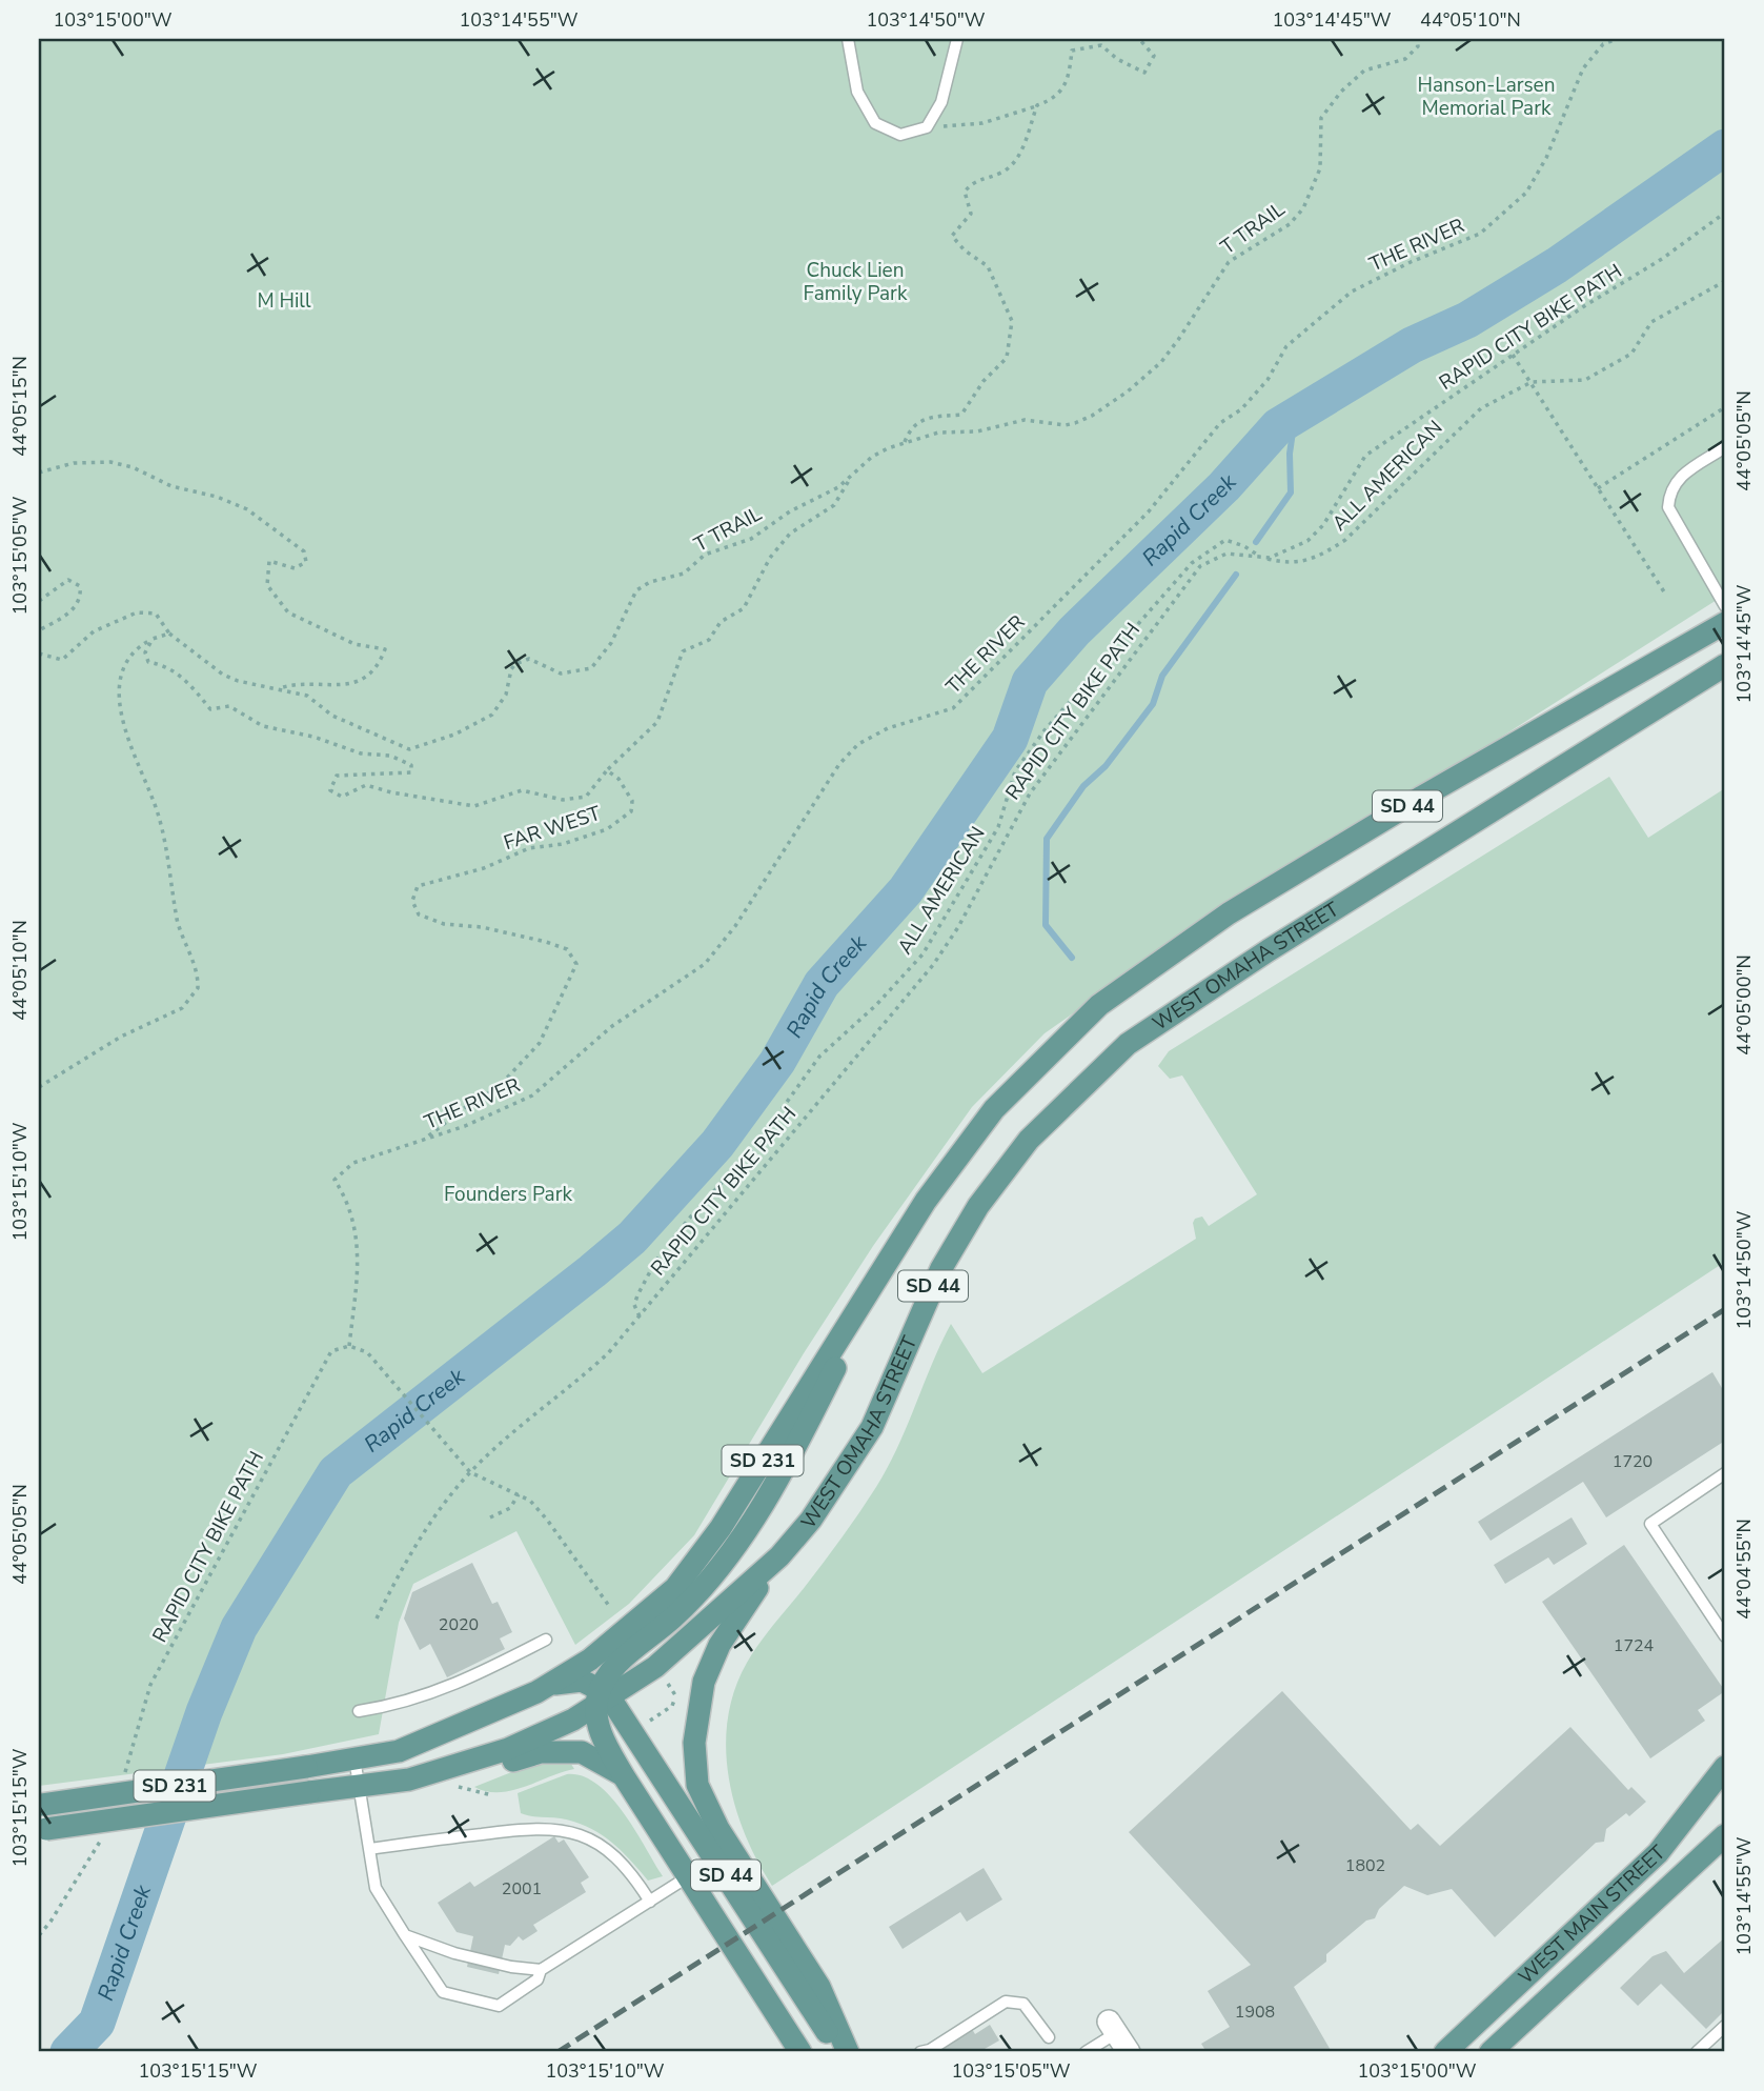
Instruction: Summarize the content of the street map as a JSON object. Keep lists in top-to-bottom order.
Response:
{
  "streets": {
    "main road": [
      "SD 44",
      "WEST OMAHA STREET",
      "SD 231",
      "WEST MAIN STREET"
    ],
    "path": [
      "T TRAIL",
      "THE RIVER",
      "RAPID CITY BIKE PATH",
      "ALL AMERICAN",
      "FAR WEST"
    ]
  },
  "crossings": [
    ["THE RIVER", "RAPID CITY BIKE PATH"],
    ["THE RIVER", "FAR WEST"],
    ["RAPID CITY BIKE PATH", "ALL AMERICAN"],
    ["SD 44", "WEST OMAHA STREET"],
    ["SD 44", "SD 231"]
  ],
  "water": ["Rapid Creek"],
  "parks": [
    "Hanson-Larsen Memorial Park",
    "Chuck Lien Family Park",
    "M Hill",
    "Founders Park"
  ],
  "house_numbers": [
    "1720",
    "2020",
    "1724",
    "1802",
    "2001",
    "1908"
  ],
  "coordinates": [
    "103°15'00\"W",
    "103°14'55\"W",
    "103°14'50\"W",
    "103°14'45\"W",
    "44°05'10\"N",
    "44°05'15\"N",
    "44°05'05\"N",
    "103°15'05\"W",
    "44°05'00\"N",
    "103°15'10\"W",
    "44°04'55\"N",
    "103°15'15\"W"
  ]
}
